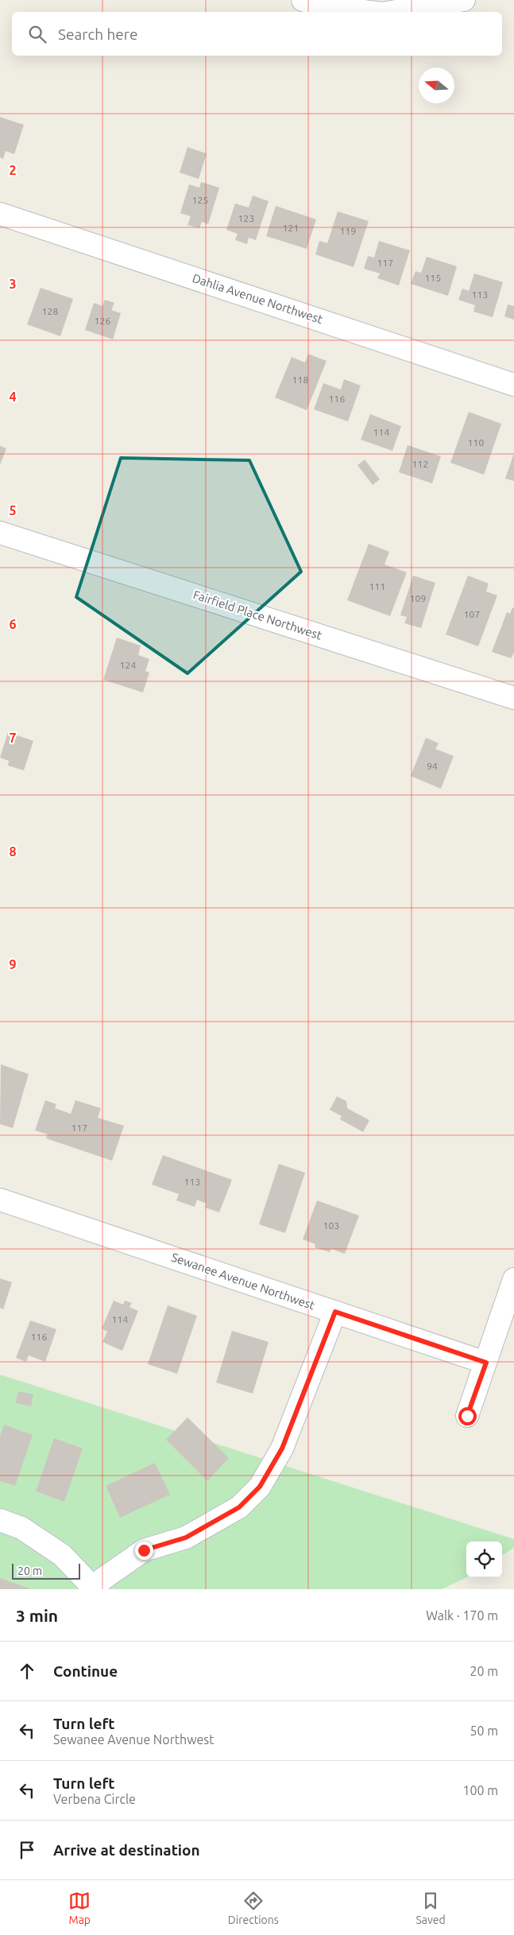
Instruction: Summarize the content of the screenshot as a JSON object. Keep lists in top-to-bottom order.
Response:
{
  "streets": {
    "street": ["Dahlia Avenue Northwest", "Fairfield Place Northwest", "Sewanee Avenue Northwest"]
  },
  "house_numbers": [
    "125",
    "123",
    "121",
    "119",
    "117",
    "115",
    "113",
    "128",
    "126",
    "118",
    "116",
    "114",
    "110",
    "112",
    "111",
    "109",
    "107",
    "124",
    "94",
    "117",
    "113",
    "103",
    "114",
    "116"
  ],
  "scale_bar": "20 m",
  "north": "left",
  "page": {
    "search": "Search here",
    "scale": "20 m",
    "heading": ["3 min", "Walk · 170 m"],
    "list": [
      ["Continue", "20 m"],
      ["Turn left", "Sewanee Avenue Northwest", "50 m"],
      ["Turn left", "Verbena Circle", "100 m"],
      "Arrive at destination"
    ],
    "nav": ["Map", "Directions", "Saved"]
  },
  "grid": {
    "rows": [
      "2",
      "3",
      "4",
      "5",
      "6",
      "7",
      "8",
      "9"
    ]
  }
}
